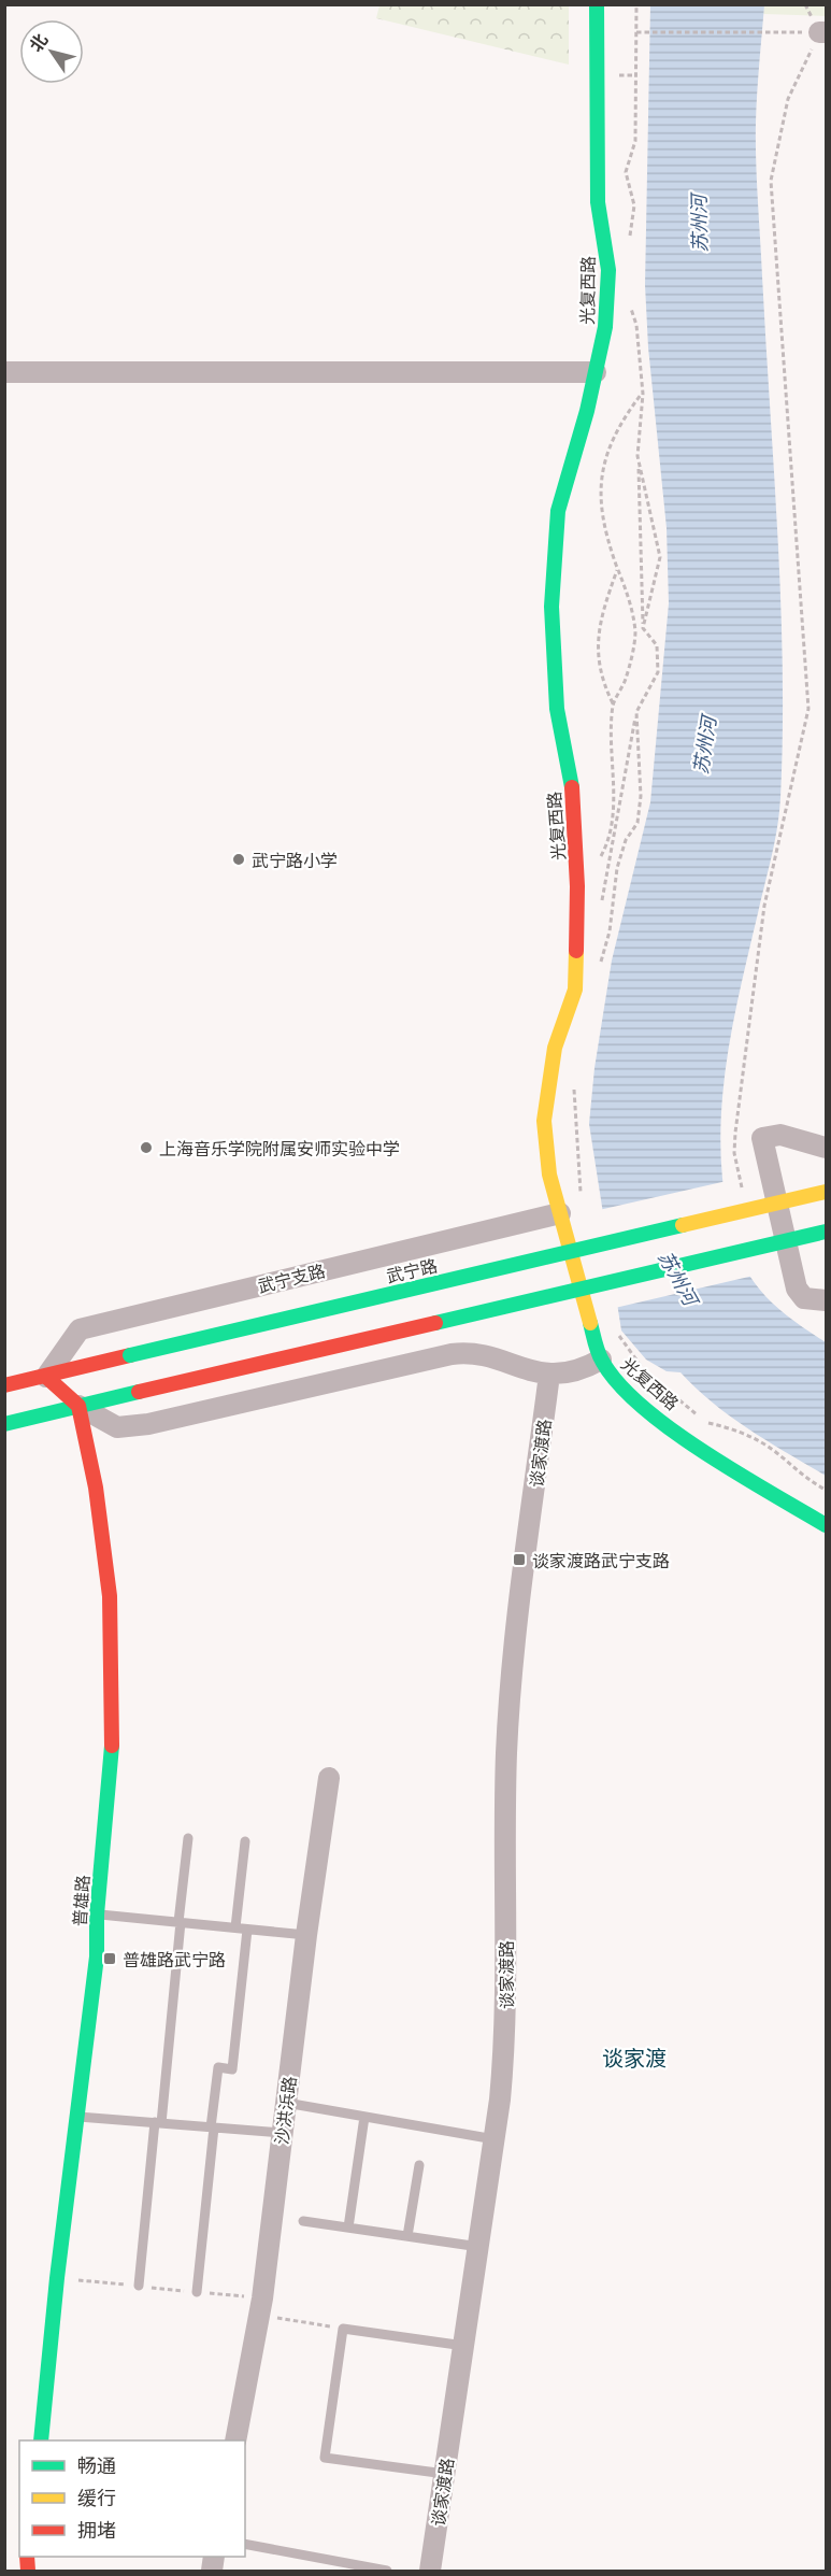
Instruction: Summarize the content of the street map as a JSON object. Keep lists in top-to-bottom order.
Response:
{
  "streets": {
    "main road": ["光复西路", "武宁路", "普雄路"],
    "street": ["武宁支路", "谈家渡路", "沙洪浜路"]
  },
  "crossings": [
    ["光复西路", "武宁支路"],
    ["武宁路", "武宁支路"]
  ],
  "districts": ["谈家渡"],
  "water": ["苏州河"],
  "places": {
    "other": ["武宁路小学", "上海音乐学院附属安师实验中学"],
    "transit": ["谈家渡路武宁支路", "普雄路武宁路"]
  },
  "legend": ["畅通", "缓行", "拥堵"],
  "north": "top left"
}
